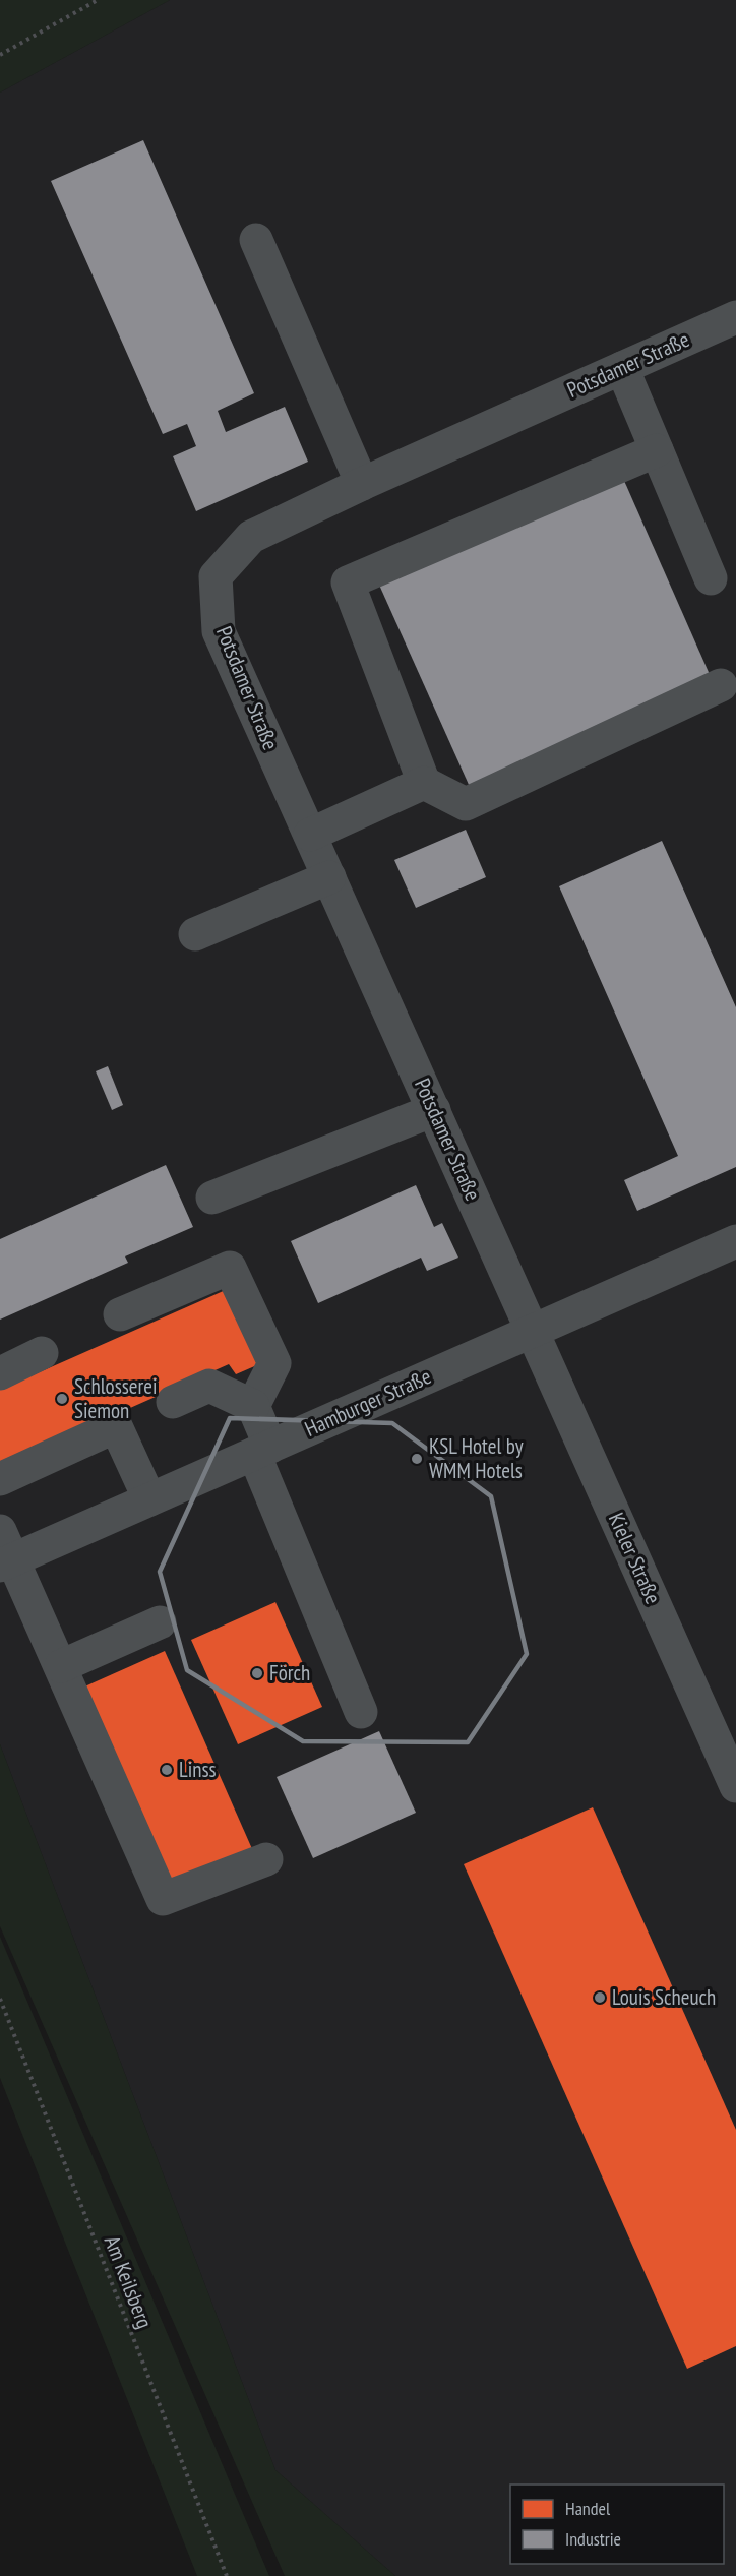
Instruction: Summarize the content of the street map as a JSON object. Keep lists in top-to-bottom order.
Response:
{
  "streets": {
    "street": ["Potsdamer Straße", "Hamburger Straße", "Kieler Straße"],
    "path": ["Am Keilsberg"]
  },
  "crossings": [
    ["Potsdamer Straße", "Hamburger Straße"],
    ["Potsdamer Straße", "Kieler Straße"],
    ["Hamburger Straße", "Kieler Straße"]
  ],
  "places": [
    "Schlosserei Siemon",
    "KSL Hotel by WMM Hotels",
    "Förch",
    "Linss",
    "Louis Scheuch"
  ],
  "legend": ["Handel", "Industrie"]
}
